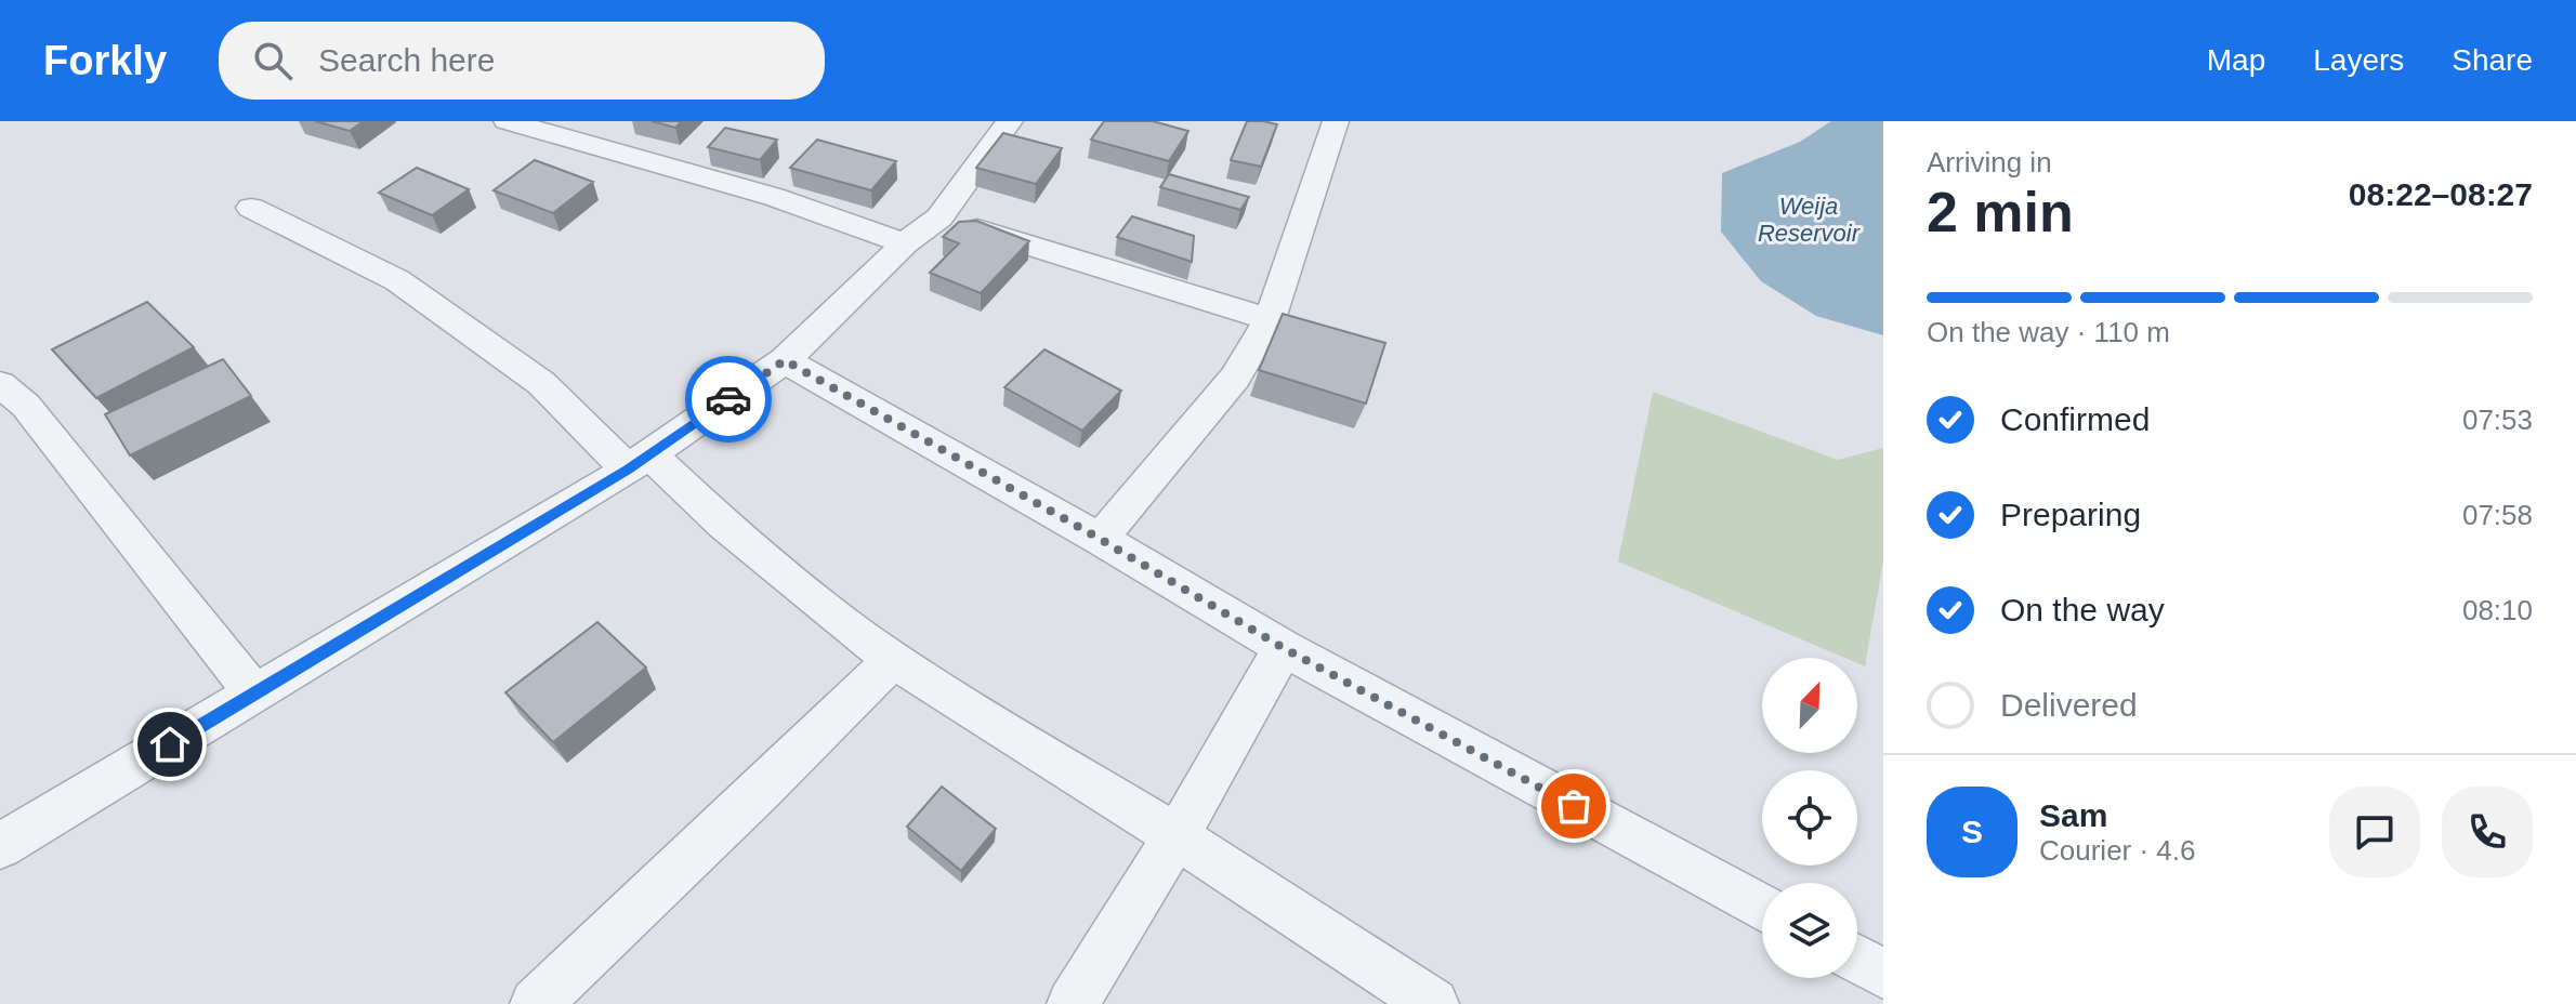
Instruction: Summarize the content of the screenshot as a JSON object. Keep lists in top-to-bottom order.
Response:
{
  "water": ["Weija Reservoir"],
  "north": "top right",
  "page": {
    "header": "Forkly",
    "search": "Search here",
    "nav": ["Map", "Layers", "Share"],
    "heading": ["2 min", "Arriving in", "08:22–08:27"],
    "panel": ["Sam", "Courier · 4.6"],
    "bar": "On the way · 110 m",
    "list": [
      ["Confirmed", "07:53"],
      ["Preparing", "07:58"],
      ["On the way", "08:10"],
      "Delivered"
    ],
    "round": "S"
  }
}
